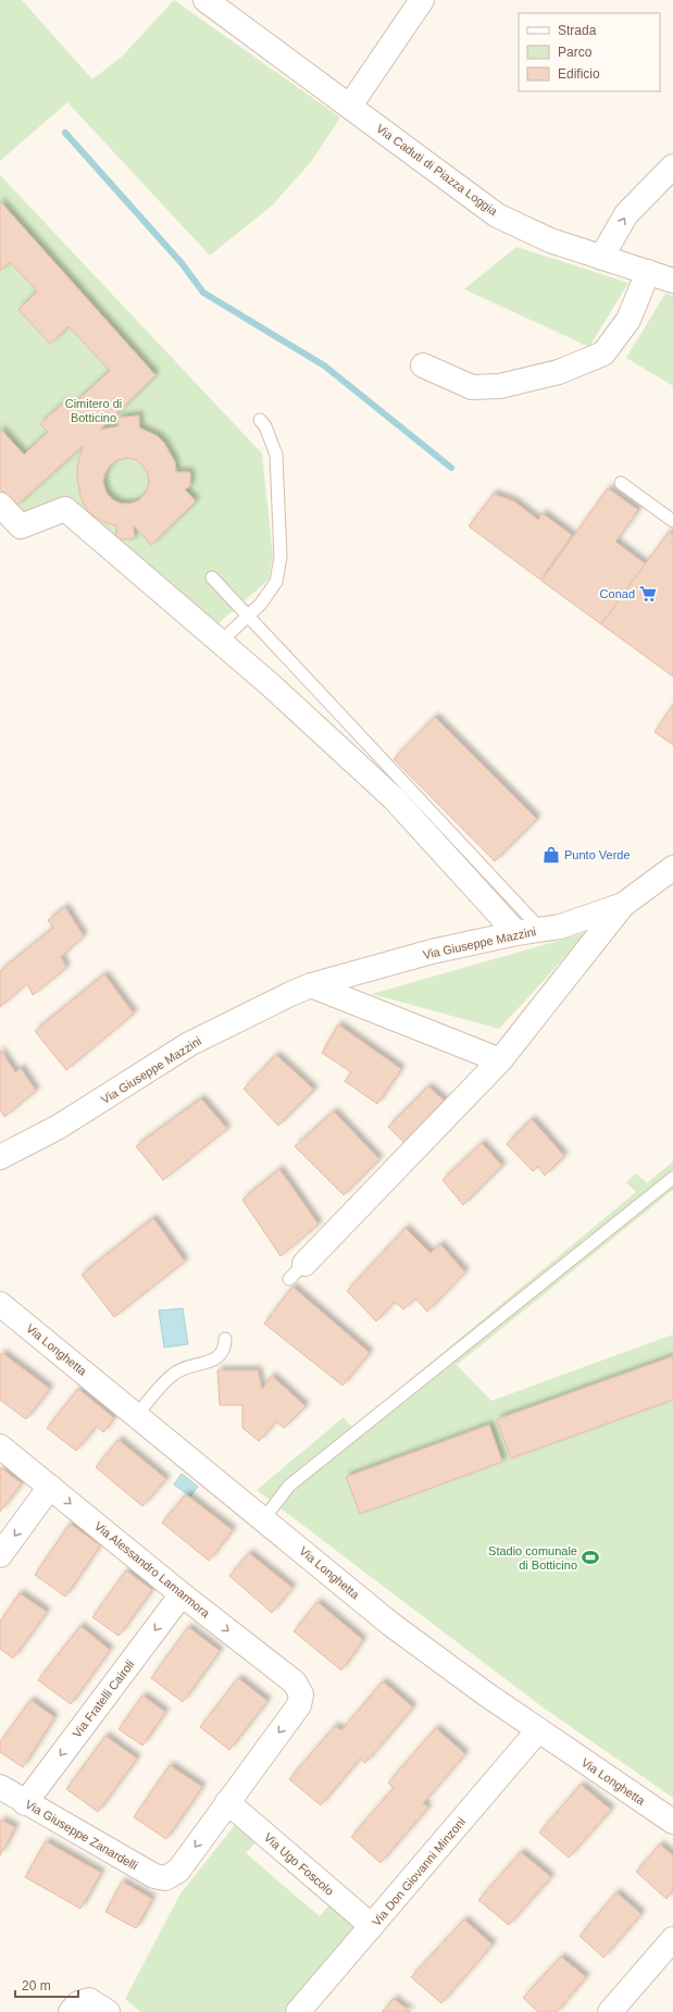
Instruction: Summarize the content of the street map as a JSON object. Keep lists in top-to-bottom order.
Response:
{
  "streets": {
    "street": [
      "Via Caduti di Piazza Loggia",
      "Via Giuseppe Mazzini",
      "Via Longhetta",
      "Via Alessandro Lamarmora",
      "Via Fratelli Cairoli",
      "Via Giuseppe Zanardelli",
      "Via Ugo Foscolo",
      "Via Don Giovanni Minzoni"
    ]
  },
  "crossings": [
    ["Via Longhetta", "Via Don Giovanni Minzoni"],
    ["Via Alessandro Lamarmora", "Via Fratelli Cairoli"],
    ["Via Alessandro Lamarmora", "Via Giuseppe Zanardelli"],
    ["Via Alessandro Lamarmora", "Via Ugo Foscolo"],
    ["Via Fratelli Cairoli", "Via Giuseppe Zanardelli"],
    ["Via Giuseppe Zanardelli", "Via Ugo Foscolo"],
    ["Via Ugo Foscolo", "Via Don Giovanni Minzoni"]
  ],
  "one_way": ["Via Fratelli Cairoli"],
  "parks": ["Cimitero di Botticino"],
  "places": {
    "supermarket": ["Conad"],
    "shop": ["Punto Verde"],
    "sports": ["Stadio comunale di Botticino"]
  },
  "legend": ["Strada", "Parco", "Edificio"],
  "scale_bar": "20 m"
}
